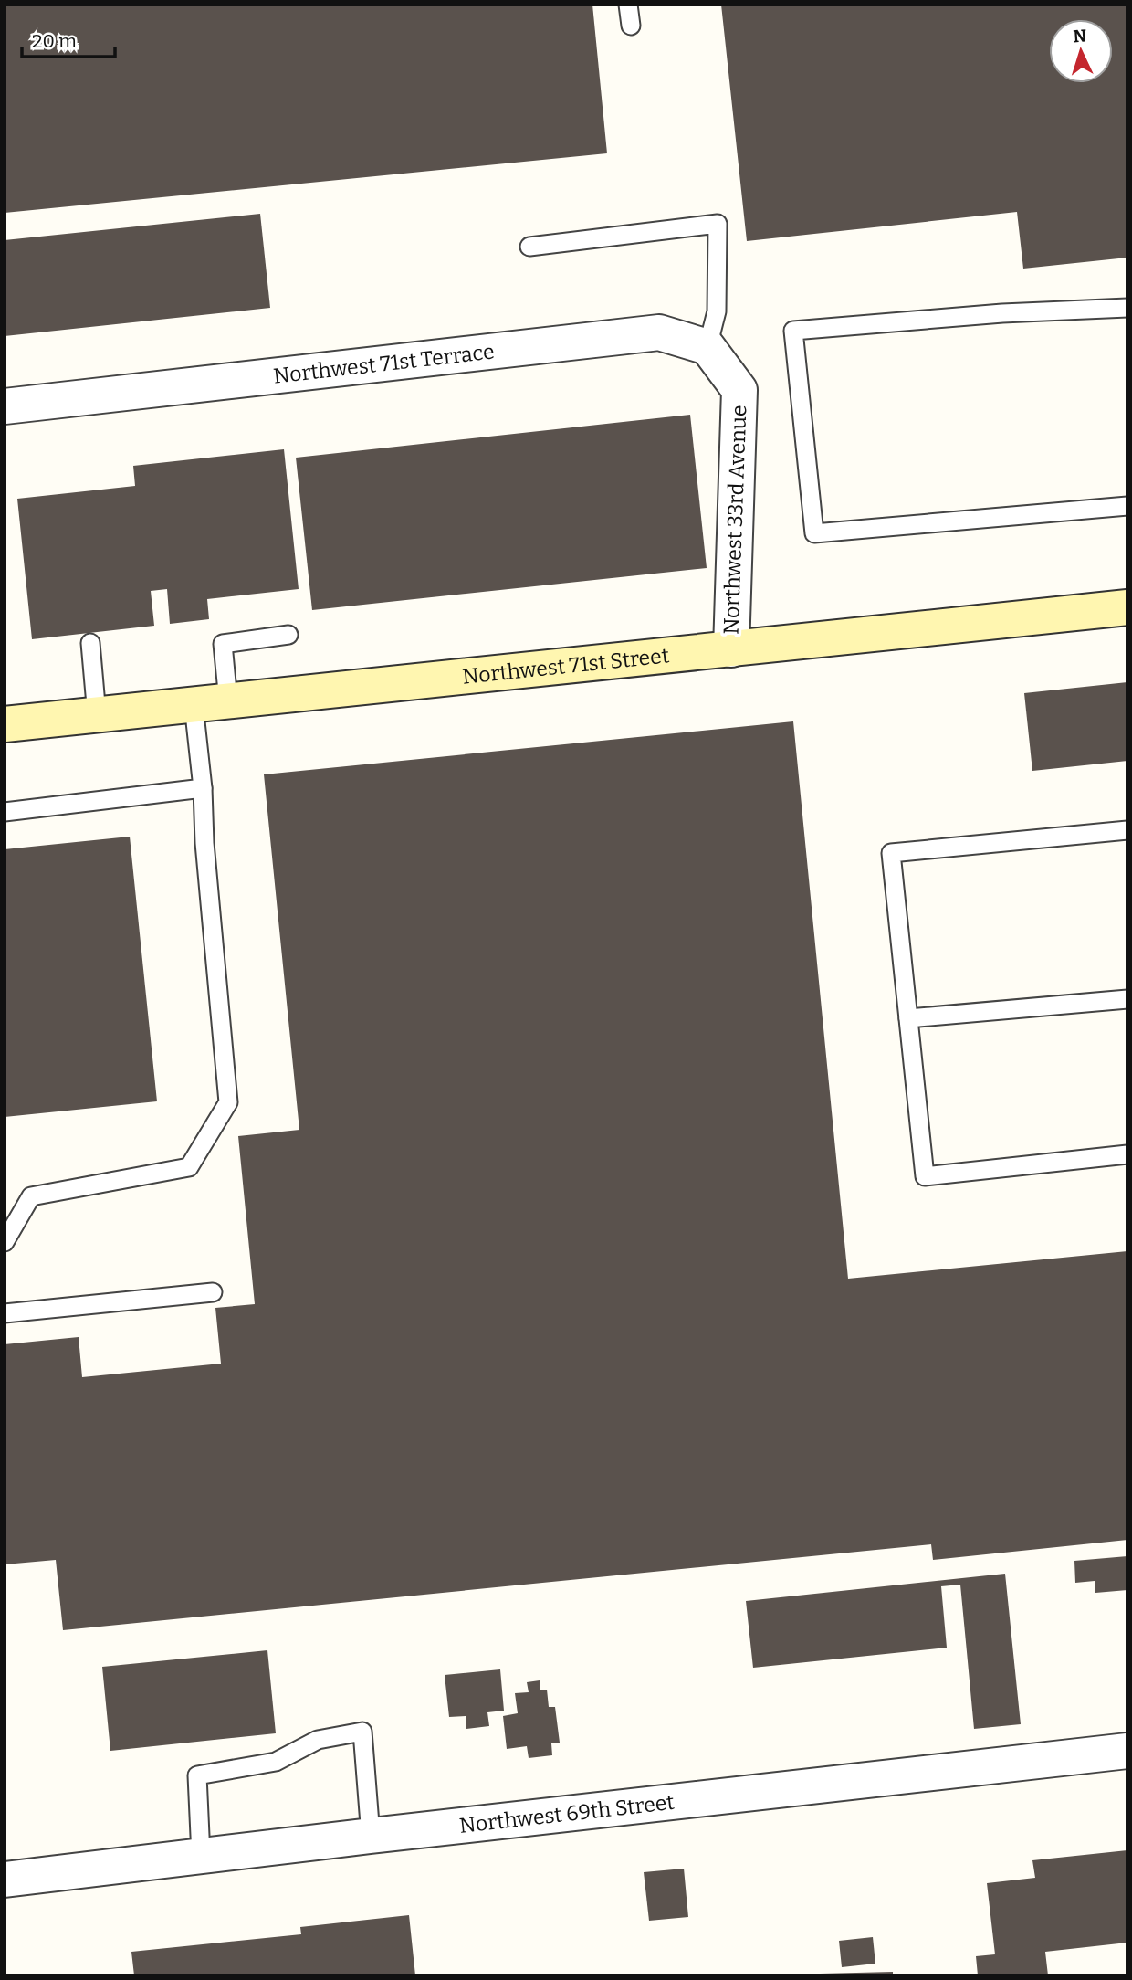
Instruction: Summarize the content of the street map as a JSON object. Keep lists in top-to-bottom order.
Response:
{
  "streets": {
    "street": [
      "Northwest 71st Terrace",
      "Northwest 33rd Avenue",
      "Northwest 71st Street",
      "Northwest 69th Street"
    ]
  },
  "crossings": [
    ["Northwest 71st Terrace", "Northwest 33rd Avenue"],
    ["Northwest 33rd Avenue", "Northwest 71st Street"]
  ],
  "scale_bar": "20 m",
  "north": "top"
}
